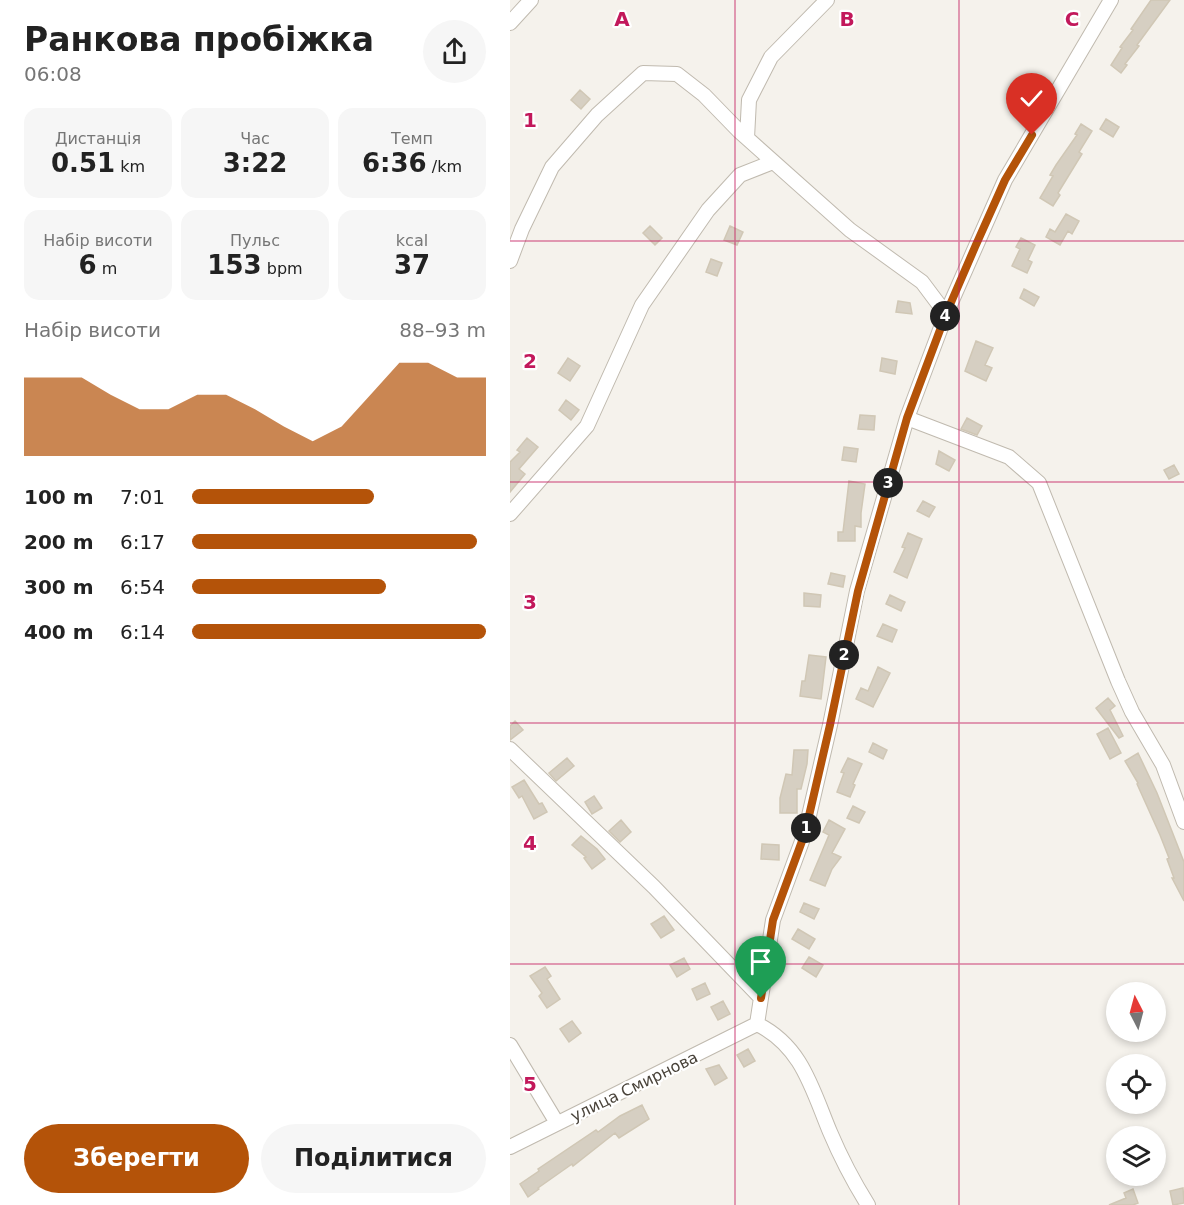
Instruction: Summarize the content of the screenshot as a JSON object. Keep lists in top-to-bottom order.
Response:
{
  "streets": {
    "street": ["улица Смирнова"]
  },
  "north": "top",
  "page": {
    "heading": ["Ранкова пробіжка", "06:08"],
    "stats": [
      ["Дистанція", "0.51 km"],
      ["Час", "3:22"],
      ["Темп", "6:36 /km"],
      ["Набір висоти", "6 m"],
      ["Пульс", "153 bpm"],
      ["kcal", "37"]
    ],
    "pins": [
      "4",
      "3",
      "2",
      "1"
    ],
    "chart": ["Набір висоти", "88–93 m"],
    "list": [
      {
        "name": "100 m",
        "note": "7:01"
      },
      {
        "name": "200 m",
        "note": "6:17"
      },
      {
        "name": "300 m",
        "note": "6:54"
      },
      {
        "name": "400 m",
        "note": "6:14"
      }
    ],
    "buttons": ["Зберегти", "Поділитися"]
  },
  "grid": {
    "columns": ["A", "B", "C"],
    "rows": [
      "1",
      "2",
      "3",
      "4",
      "5"
    ]
  }
}
